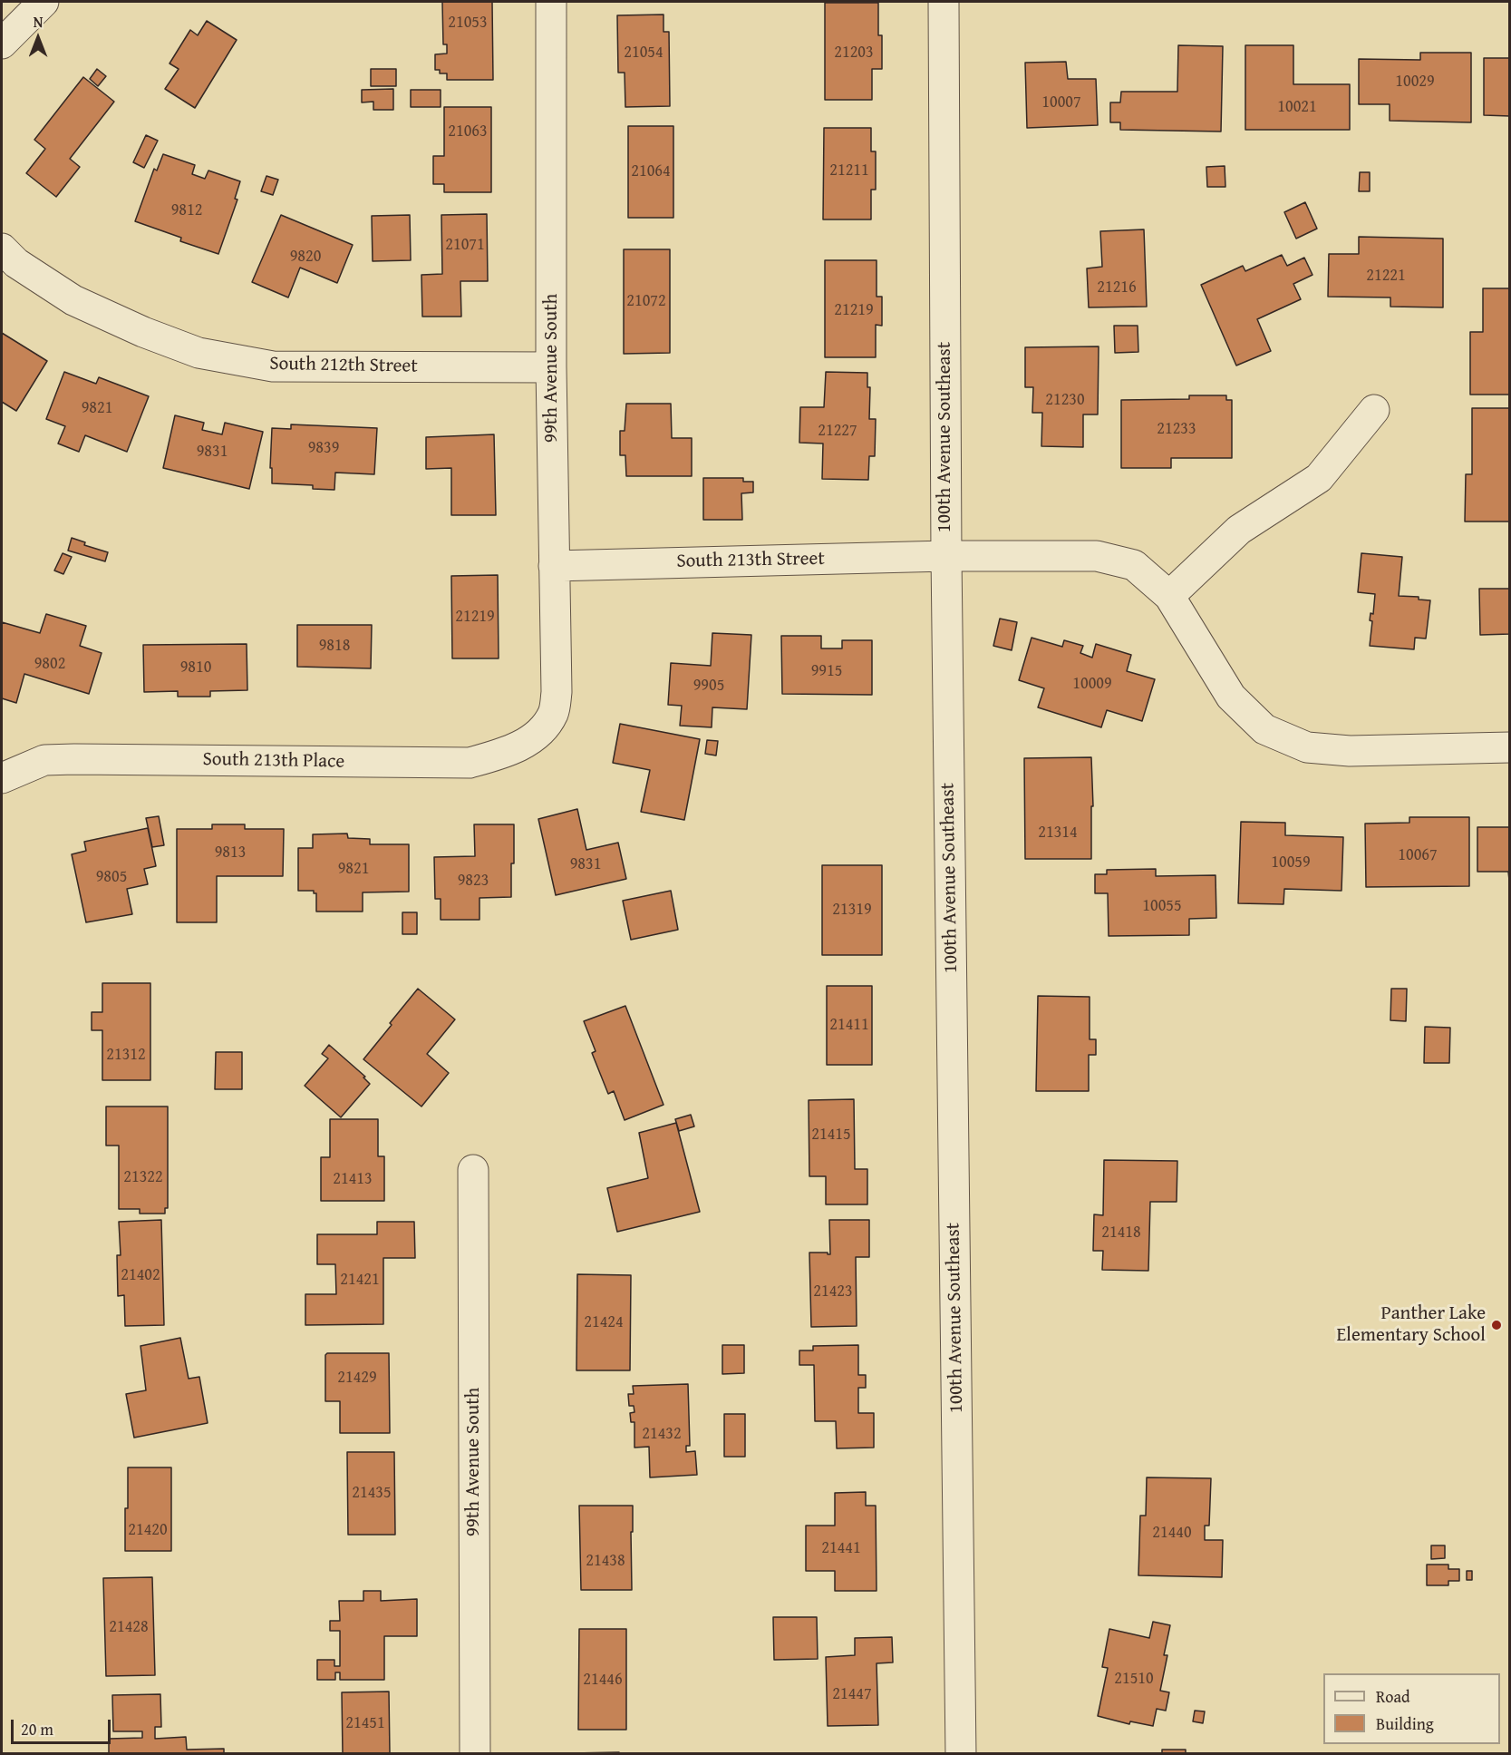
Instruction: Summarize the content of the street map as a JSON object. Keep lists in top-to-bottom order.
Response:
{
  "streets": {
    "street": [
      "South 212th Street",
      "99th Avenue South",
      "100th Avenue Southeast",
      "South 213th Street",
      "South 213th Place"
    ]
  },
  "crossings": [
    ["South 212th Street", "99th Avenue South"],
    ["99th Avenue South", "South 213th Street"],
    ["99th Avenue South", "South 213th Place"],
    ["100th Avenue Southeast", "South 213th Street"]
  ],
  "places": ["Panther Lake Elementary School"],
  "house_numbers": [
    "21053",
    "21054",
    "21203",
    "10029",
    "10007",
    "10021",
    "21063",
    "21211",
    "21064",
    "9812",
    "21071",
    "9820",
    "21221",
    "21216",
    "21072",
    "21219",
    "21230",
    "9821",
    "21233",
    "21227",
    "9839",
    "9831",
    "21219",
    "9818",
    "9802",
    "9810",
    "9915",
    "10009",
    "9905",
    "21314",
    "9813",
    "10067",
    "10059",
    "9831",
    "9821",
    "9805",
    "9823",
    "10055",
    "21319",
    "21411",
    "21312",
    "21415",
    "21322",
    "21413",
    "21418",
    "21402",
    "21421",
    "21423",
    "21424",
    "21429",
    "21432",
    "21435",
    "21420",
    "21440",
    "21441",
    "21438",
    "21428",
    "21510",
    "21446",
    "21447",
    "21451"
  ],
  "legend": ["Road", "Building"],
  "scale_bar": "20 m",
  "north": "top"
}
